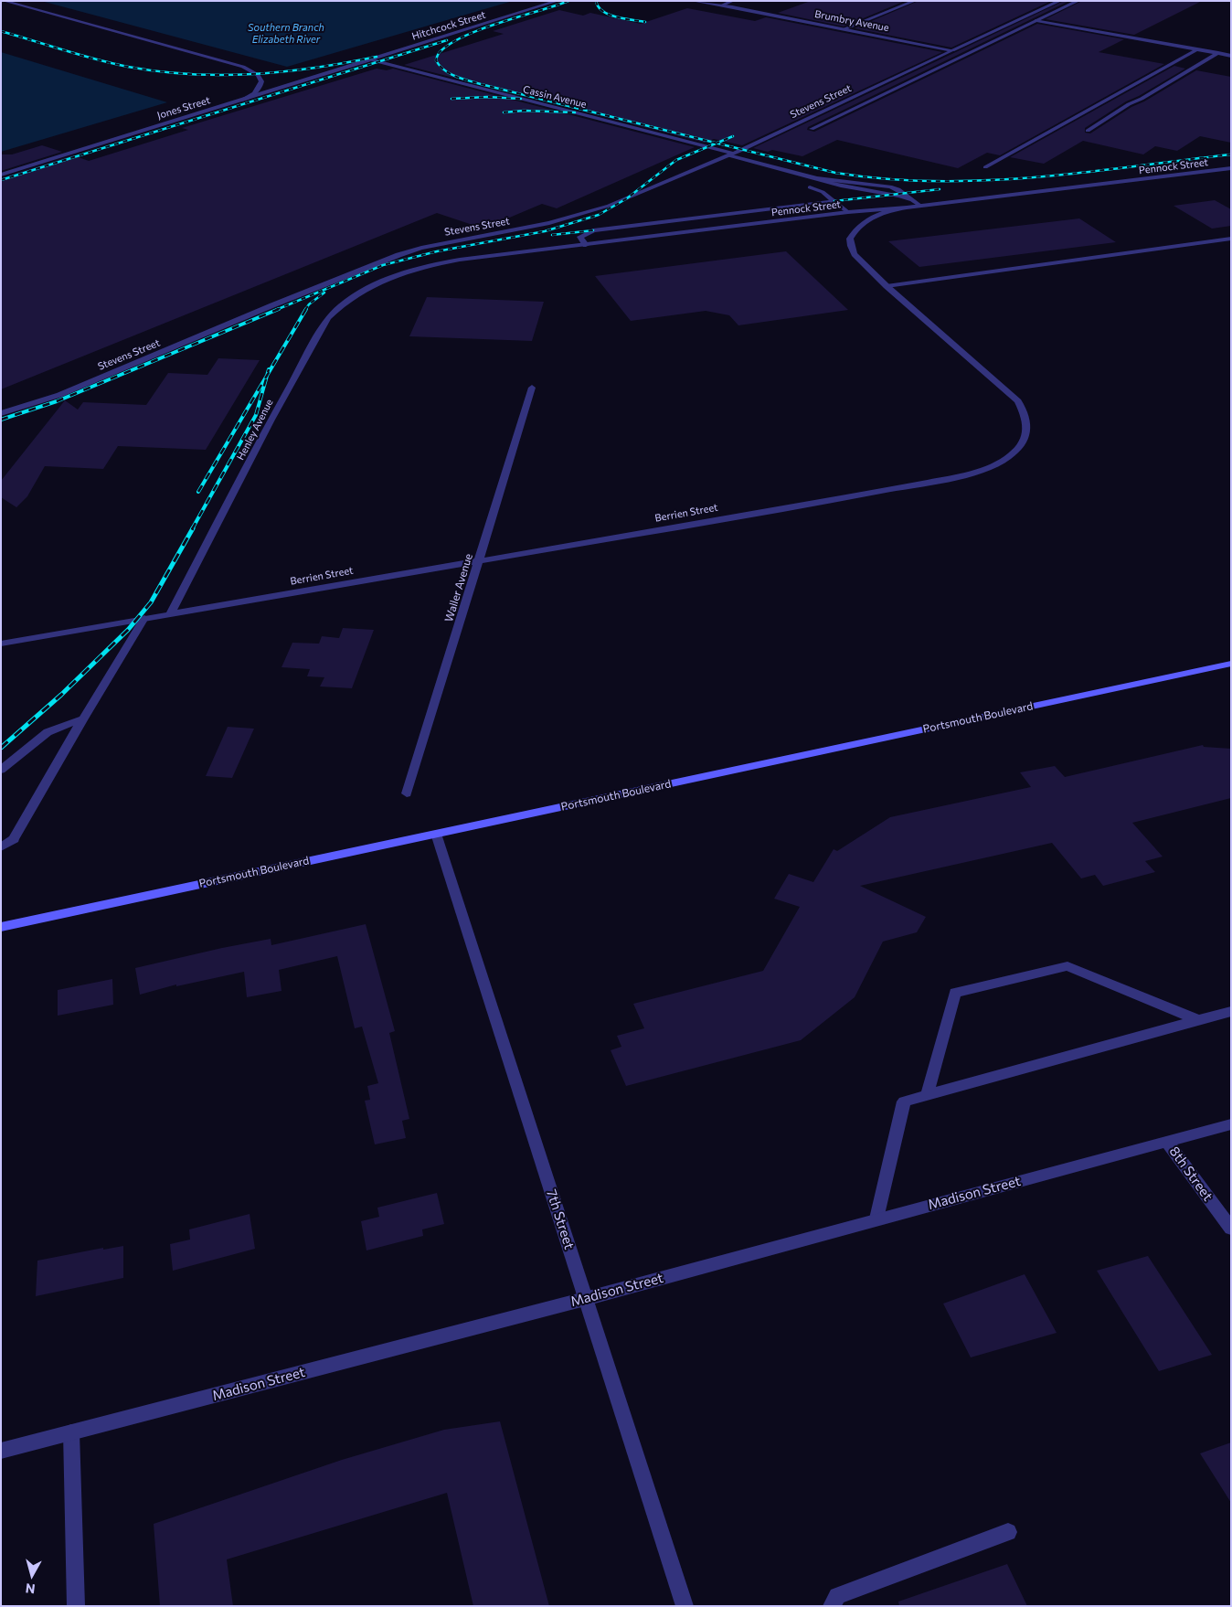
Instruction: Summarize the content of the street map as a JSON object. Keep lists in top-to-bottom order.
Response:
{
  "streets": {
    "main road": ["Portsmouth Boulevard"],
    "street": [
      "Brumbry Avenue",
      "Hitchcock Street",
      "Cassin Avenue",
      "Stevens Street",
      "Jones Street",
      "Pennock Street",
      "Henley Avenue",
      "Berrien Street",
      "Waller Avenue",
      "8th Street",
      "Madison Street",
      "7th Street"
    ]
  },
  "crossings": [
    ["Brumbry Avenue", "Stevens Street"],
    ["Hitchcock Street", "Cassin Avenue"],
    ["Hitchcock Street", "Jones Street"],
    ["Cassin Avenue", "Stevens Street"],
    ["Cassin Avenue", "Jones Street"],
    ["Cassin Avenue", "Pennock Street"],
    ["Pennock Street", "Henley Avenue"],
    ["Pennock Street", "Berrien Street"],
    ["Henley Avenue", "Berrien Street"],
    ["Berrien Street", "Waller Avenue"],
    ["Portsmouth Boulevard", "7th Street"],
    ["8th Street", "Madison Street"],
    ["Madison Street", "7th Street"]
  ],
  "water": ["Southern Branch Elizabeth River"],
  "north": "bottom"
}
